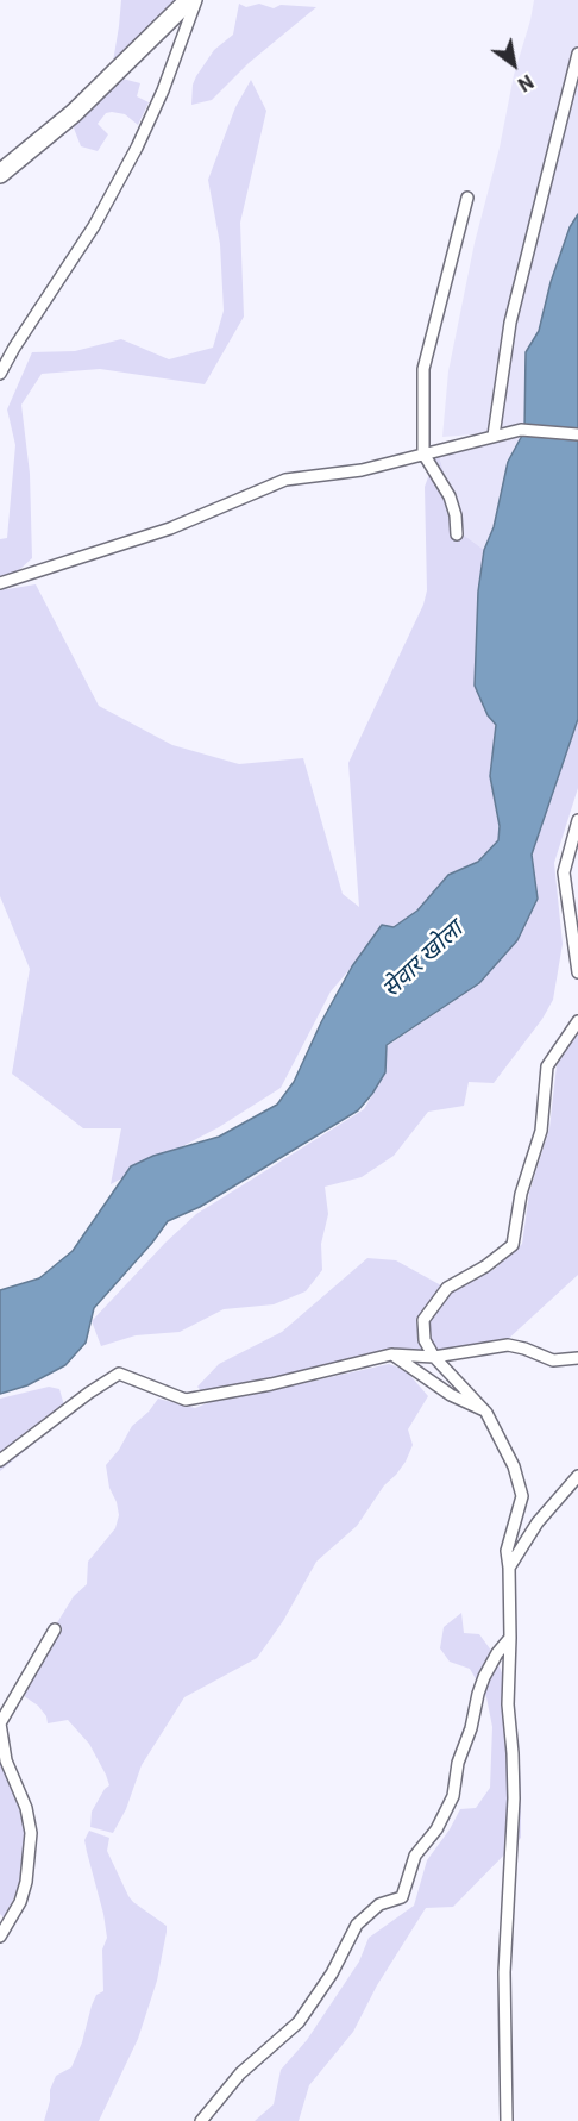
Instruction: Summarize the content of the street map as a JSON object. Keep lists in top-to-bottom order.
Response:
{
  "water": ["सेवार खोला"],
  "north": "bottom right"
}
